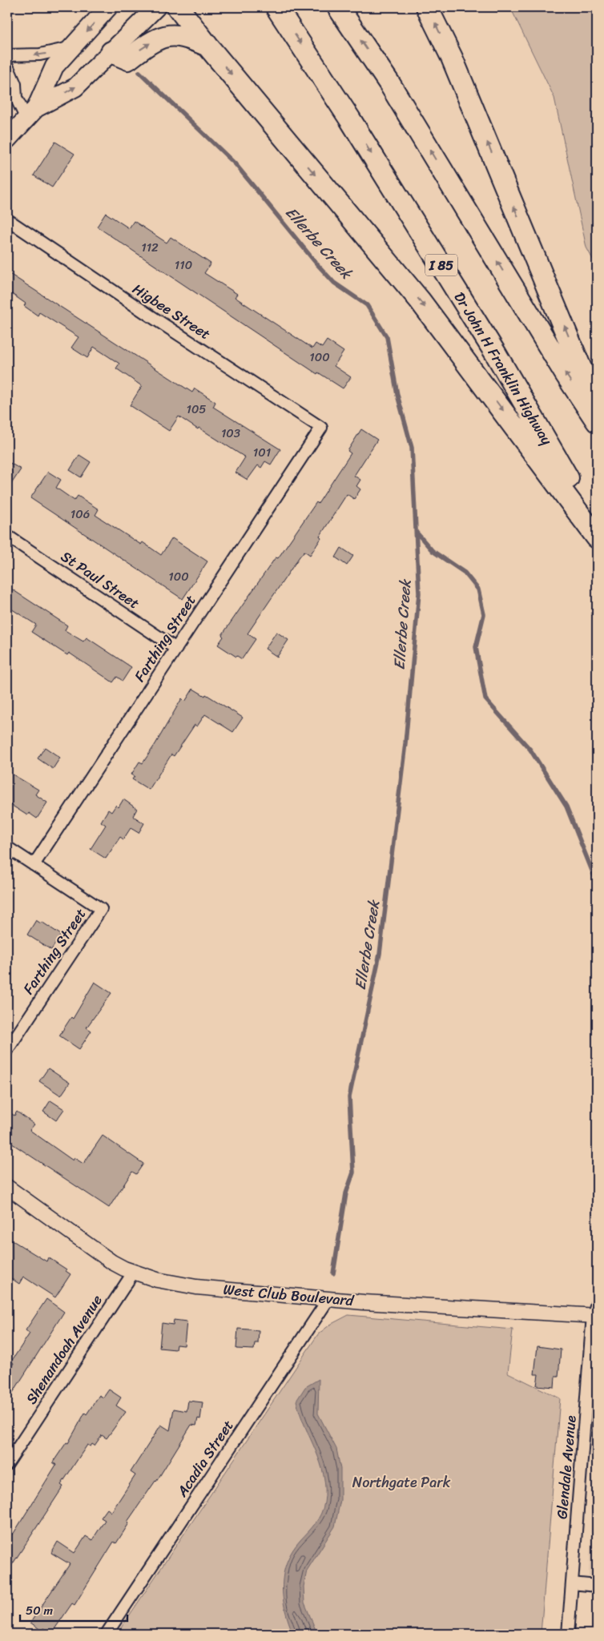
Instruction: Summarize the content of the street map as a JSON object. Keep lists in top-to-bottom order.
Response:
{
  "streets": {
    "highway": ["I 85", "Dr John H Franklin Highway"],
    "street": [
      "Higbee Street",
      "St Paul Street",
      "Farthing Street",
      "West Club Boulevard",
      "Shenandoah Avenue",
      "Acadia Street",
      "Glendale Avenue"
    ]
  },
  "crossings": [
    ["Higbee Street", "Farthing Street"],
    ["St Paul Street", "Farthing Street"],
    ["West Club Boulevard", "Shenandoah Avenue"],
    ["West Club Boulevard", "Acadia Street"],
    ["West Club Boulevard", "Glendale Avenue"]
  ],
  "water": ["Ellerbe Creek"],
  "parks": ["Northgate Park"],
  "house_numbers": [
    "112",
    "110",
    "100",
    "105",
    "103",
    "101",
    "106",
    "100"
  ],
  "scale_bar": "50 m"
}
